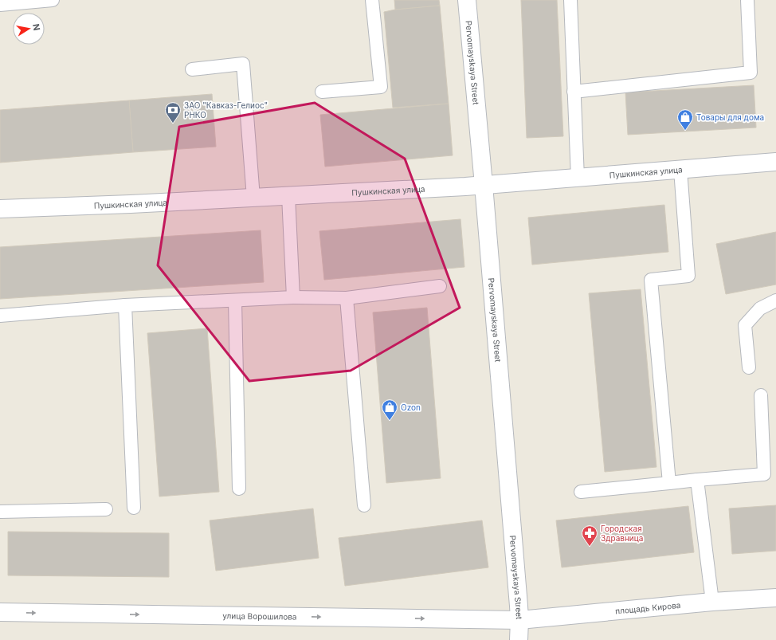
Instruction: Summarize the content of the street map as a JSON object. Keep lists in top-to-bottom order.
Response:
{
  "streets": {
    "street": [
      "Pervomayskaya Street",
      "Пушкинская улица",
      "площадь Кирова",
      "улица Ворошилова"
    ]
  },
  "crossings": [
    ["Pervomayskaya Street", "Пушкинская улица"],
    ["Pervomayskaya Street", "площадь Кирова"],
    ["Pervomayskaya Street", "улица Ворошилова"],
    ["площадь Кирова", "улица Ворошилова"]
  ],
  "one_way": ["улица Ворошилова"],
  "places": {
    "bank": ["ЗАО \"Кавказ-Гелиос\" РНКО"],
    "shop": ["Товары для дома", "Ozon"],
    "pharmacy": ["Городская Здравница"]
  },
  "north": "right"
}
